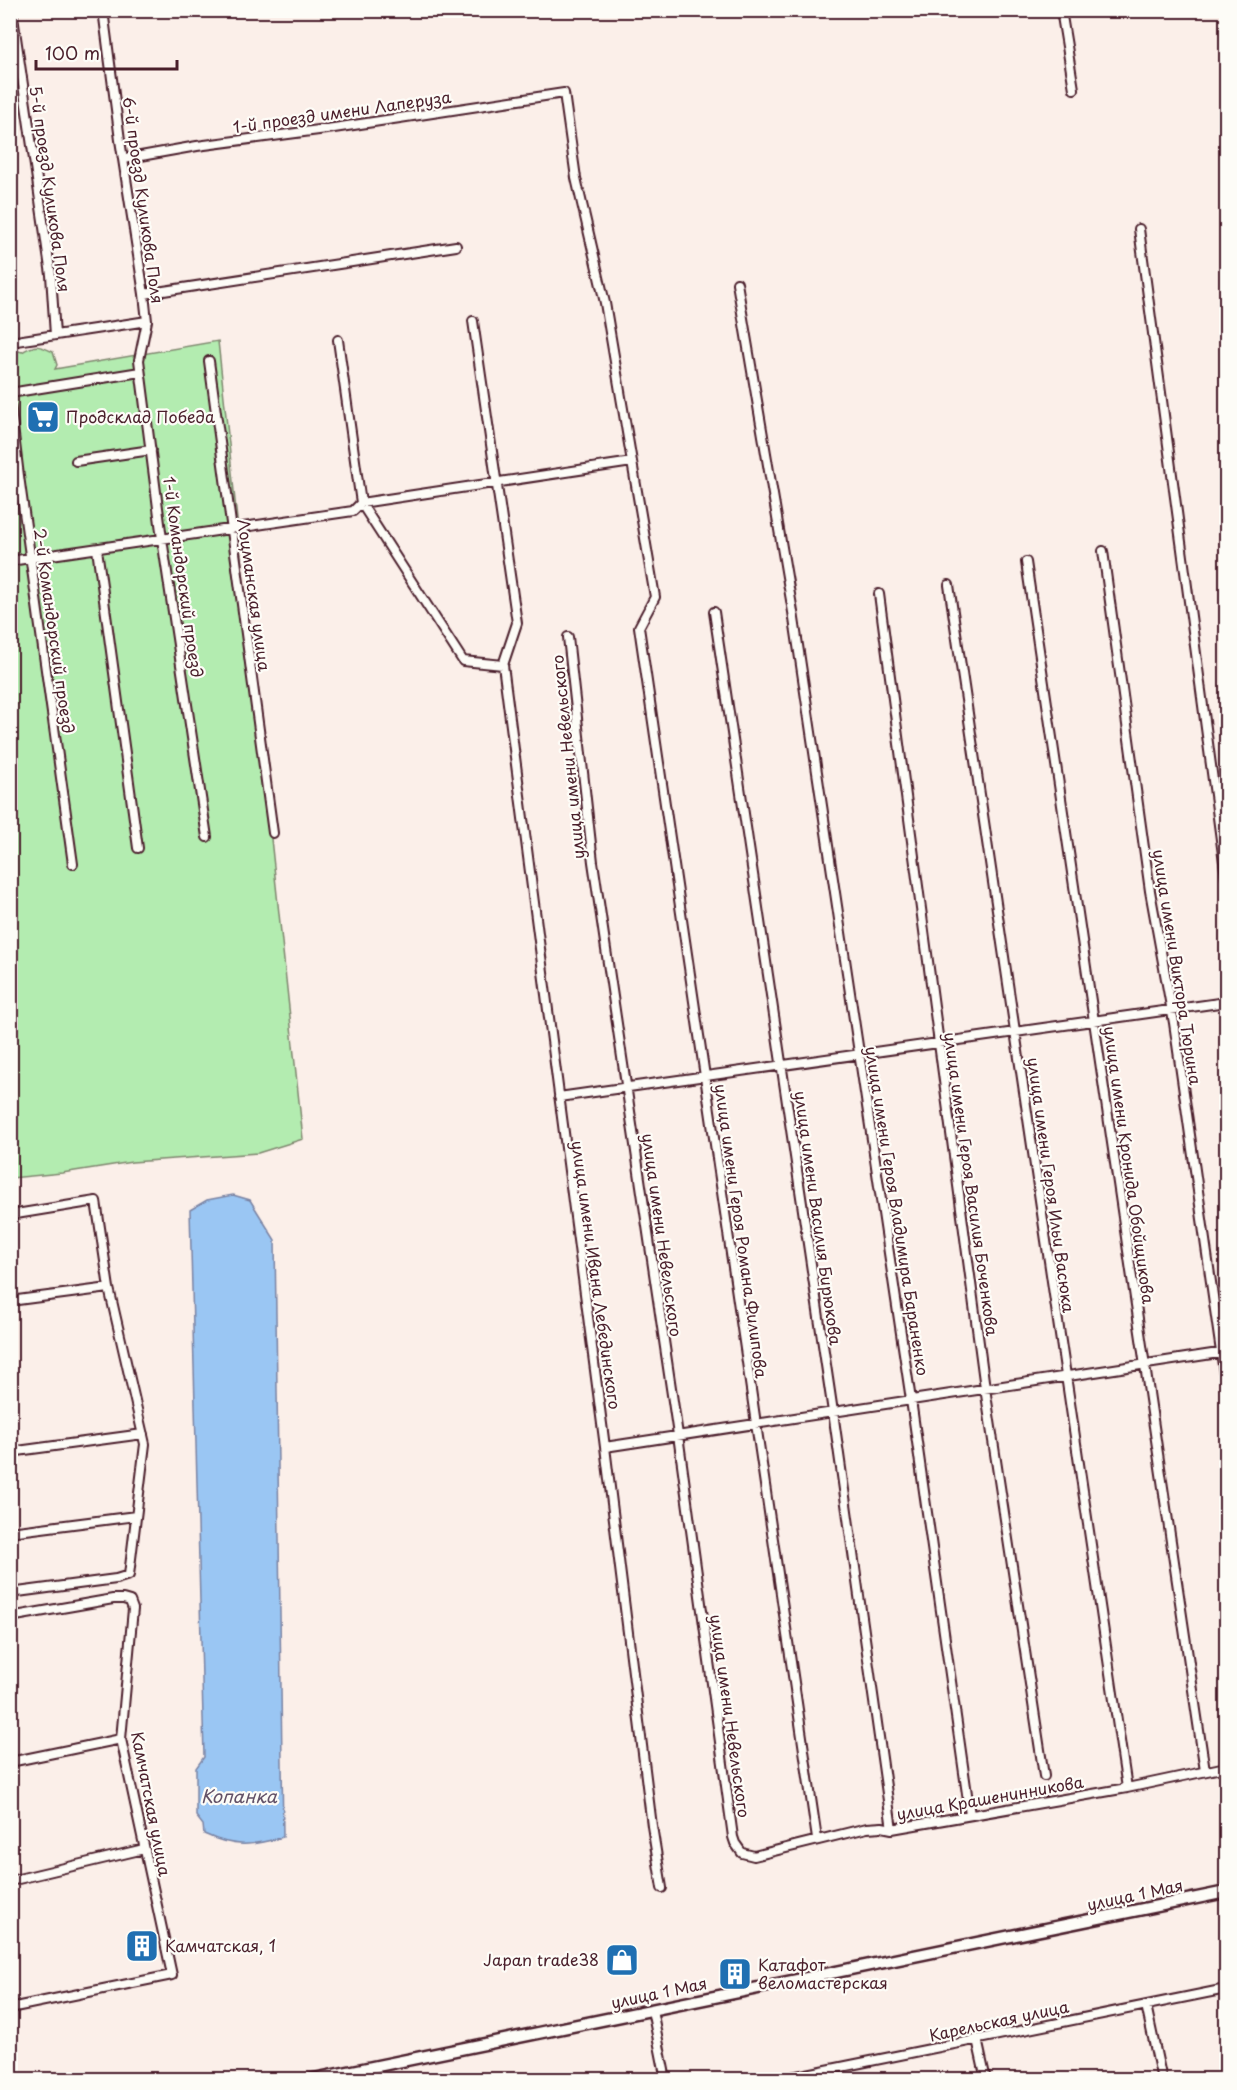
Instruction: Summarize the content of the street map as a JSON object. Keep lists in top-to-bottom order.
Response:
{
  "streets": {
    "street": [
      "1-й проезд имени Лаперуза",
      "5-й проезд Куликова Поля",
      "6-й проезд Куликова Поля",
      "1-й Командорский проезд",
      "Лоцманская улица",
      "2-й Командорский проезд",
      "улица имени Невельского",
      "улица имени Виктора Тюрина",
      "улица имени Кронида Обойщикова",
      "улица имени Героя Василия Боченкова",
      "улица имени Героя Ильи Васюка",
      "улица имени Героя Владимира Бараненко",
      "улица имени Василия Бирюкова",
      "улица имени Героя Романа Филипова",
      "улица имени Ивана Лебединского",
      "улица Крашенинникова",
      "Камчатская улица",
      "улица 1 Мая",
      "Карельская улица"
    ]
  },
  "crossings": [
    ["1-й проезд имени Лаперуза", "6-й проезд Куликова Поля"],
    ["1-й проезд имени Лаперуза", "улица имени Героя Романа Филипова"],
    ["6-й проезд Куликова Поля", "1-й Командорский проезд"],
    ["улица имени Невельского", "улица Крашенинникова"],
    ["улица имени Кронида Обойщикова", "улица Крашенинникова"],
    ["улица имени Героя Ильи Васюка", "улица Крашенинникова"],
    ["улица имени Героя Владимира Бараненко", "улица Крашенинникова"],
    ["улица имени Василия Бирюкова", "улица Крашенинникова"],
    ["улица имени Героя Романа Филипова", "улица Крашенинникова"]
  ],
  "water": ["Копанка"],
  "places": {
    "supermarket": ["Продсклад Победа"],
    "building": ["Камчатская, 1", "Катафот веломастерская"],
    "shop": ["Japan trade38"]
  },
  "scale_bar": "100 m"
}
